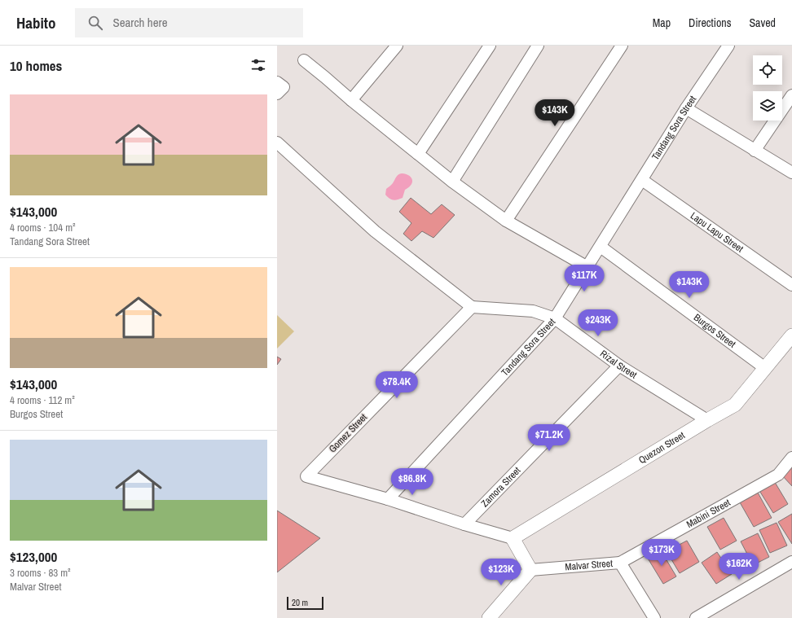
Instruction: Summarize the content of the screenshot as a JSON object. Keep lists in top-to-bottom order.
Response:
{
  "streets": {
    "street": [
      "Tandang Sora Street",
      "Lapu Lapu Street",
      "Burgos Street",
      "Rizal Street",
      "Gomez Street",
      "Quezon Street",
      "Zamora Street",
      "Mabini Street",
      "Malvar Street"
    ]
  },
  "crossings": [
    ["Tandang Sora Street", "Lapu Lapu Street"],
    ["Tandang Sora Street", "Burgos Street"],
    ["Tandang Sora Street", "Rizal Street"],
    ["Tandang Sora Street", "Gomez Street"],
    ["Burgos Street", "Quezon Street"],
    ["Rizal Street", "Gomez Street"],
    ["Rizal Street", "Quezon Street"],
    ["Rizal Street", "Zamora Street"],
    ["Mabini Street", "Malvar Street"]
  ],
  "scale_bar": "20 m",
  "page": {
    "header": "Habito",
    "search": "Search here",
    "nav": ["Map", "Directions", "Saved"],
    "heading": "10 homes",
    "list": [
      {
        "name": "$143,000",
        "note": "4 rooms · 104 m² · Tandang Sora Street"
      },
      {
        "name": "$143,000",
        "note": "4 rooms · 112 m² · Burgos Street"
      },
      {
        "name": "$123,000",
        "note": "3 rooms · 83 m² · Malvar Street"
      }
    ],
    "price": [
      "$143K",
      "$117K",
      "$143K",
      "$243K",
      "$78.4K",
      "$71.2K",
      "$86.8K",
      "$173K",
      "$162K",
      "$123K"
    ],
    "scale": "20 m"
  }
}
